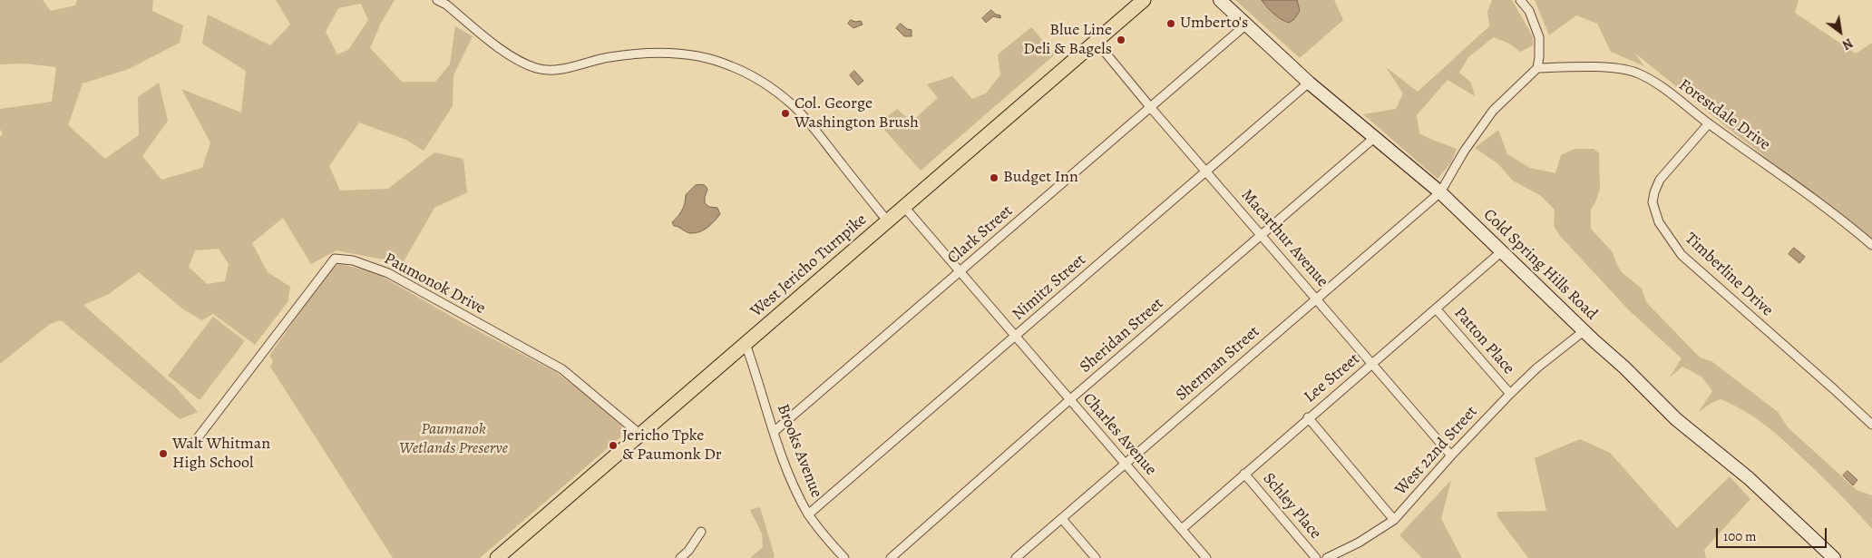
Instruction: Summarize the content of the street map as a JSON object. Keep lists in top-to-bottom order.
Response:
{
  "streets": {
    "main road": ["West Jericho Turnpike"],
    "street": [
      "Forestdale Drive",
      "Clark Street",
      "Macarthur Avenue",
      "Cold Spring Hills Road",
      "Timberline Drive",
      "Paumonok Drive",
      "Nimitz Street",
      "Sheridan Street",
      "Patton Place",
      "Sherman Street",
      "Lee Street",
      "Charles Avenue",
      "Brooks Avenue",
      "West 22nd Street",
      "Schley Place"
    ]
  },
  "crossings": [
    ["Forestdale Drive", "Timberline Drive"],
    ["Forestdale Drive", "Sherman Street"],
    ["Clark Street", "Macarthur Avenue"],
    ["Clark Street", "Cold Spring Hills Road"],
    ["Clark Street", "Charles Avenue"],
    ["Clark Street", "Brooks Avenue"],
    ["Macarthur Avenue", "West Jericho Turnpike"],
    ["Macarthur Avenue", "Nimitz Street"],
    ["Macarthur Avenue", "Sheridan Street"],
    ["Macarthur Avenue", "Sherman Street"],
    ["Macarthur Avenue", "Lee Street"],
    ["Macarthur Avenue", "West 22nd Street"],
    ["Cold Spring Hills Road", "Nimitz Street"],
    ["Cold Spring Hills Road", "Sheridan Street"],
    ["Cold Spring Hills Road", "Sherman Street"],
    ["Cold Spring Hills Road", "Lee Street"],
    ["Cold Spring Hills Road", "West 22nd Street"],
    ["West Jericho Turnpike", "Paumonok Drive"],
    ["West Jericho Turnpike", "Charles Avenue"],
    ["West Jericho Turnpike", "Brooks Avenue"],
    ["Nimitz Street", "Charles Avenue"],
    ["Nimitz Street", "Brooks Avenue"],
    ["Sheridan Street", "Charles Avenue"],
    ["Patton Place", "Lee Street"],
    ["Patton Place", "West 22nd Street"],
    ["Sherman Street", "Charles Avenue"],
    ["Lee Street", "Charles Avenue"],
    ["Lee Street", "Schley Place"]
  ],
  "parks": ["Paumanok Wetlands Preserve"],
  "places": [
    "Umberto's",
    "Blue Line Deli & Bagels",
    "Col. George Washington Brush",
    "Budget Inn",
    "Jericho Tpke & Paumonk Dr",
    "Walt Whitman High School"
  ],
  "scale_bar": "100 m",
  "north": "bottom right"
}
